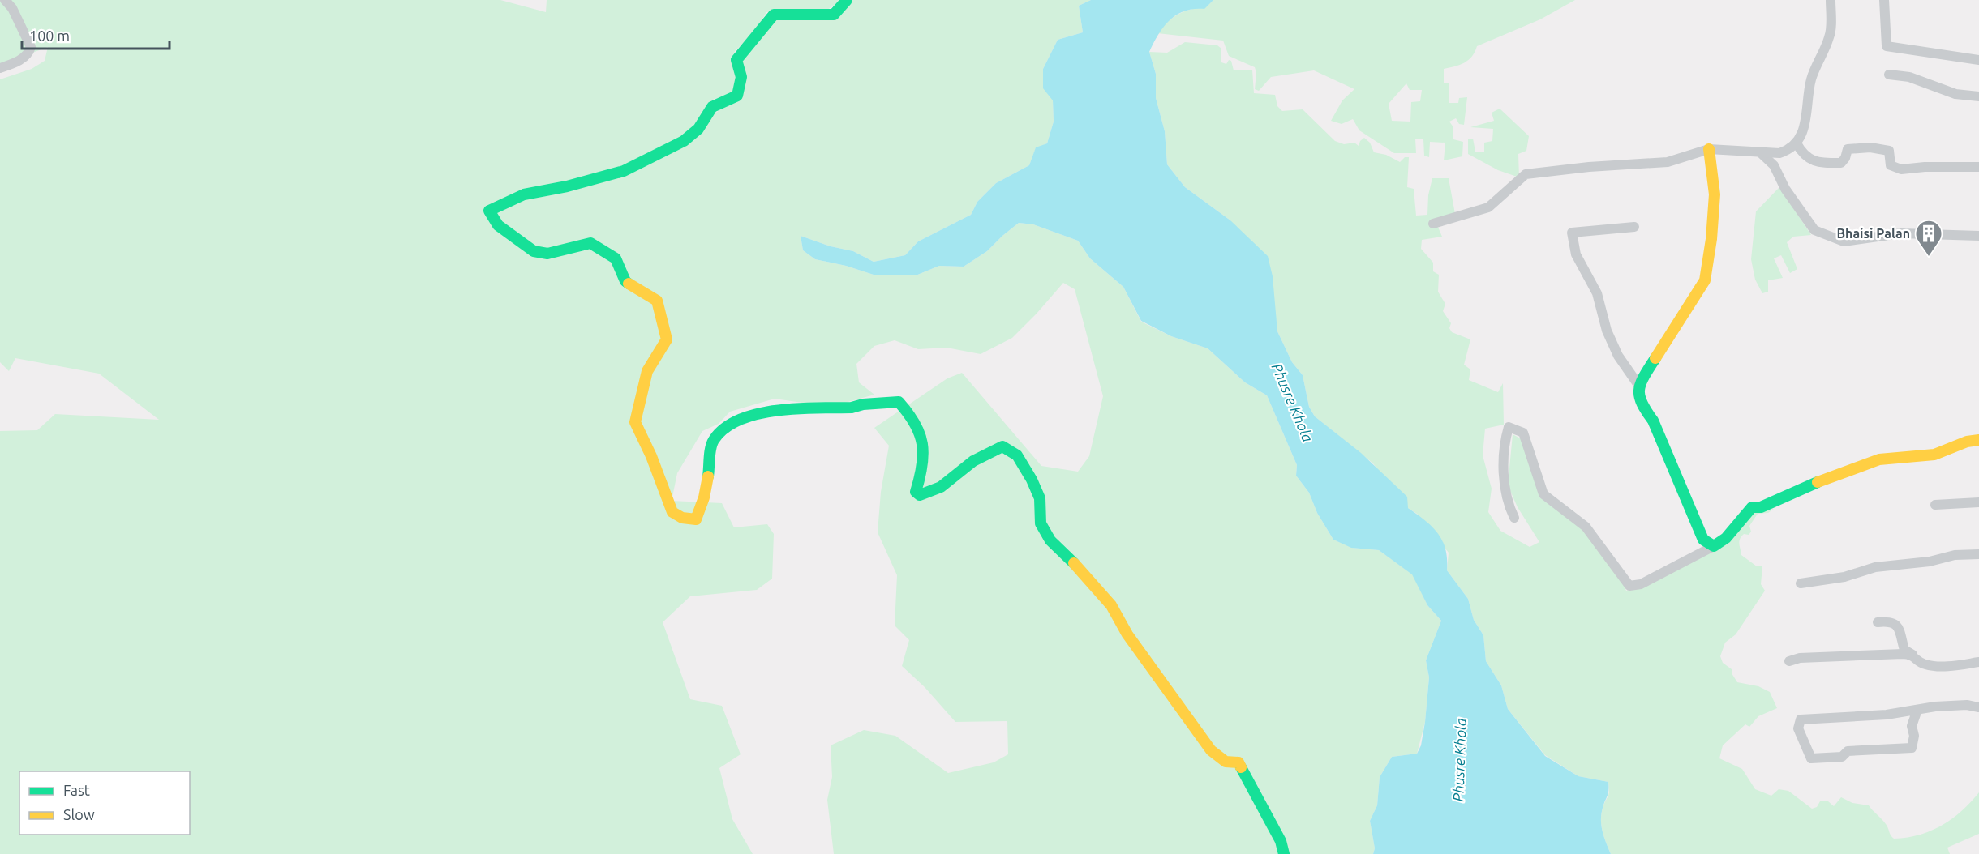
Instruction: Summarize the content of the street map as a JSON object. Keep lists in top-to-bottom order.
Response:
{
  "water": ["Phusre Khola"],
  "places": {
    "building": ["Bhaisi Palan"]
  },
  "legend": ["Fast", "Slow"],
  "scale_bar": "100 m"
}
